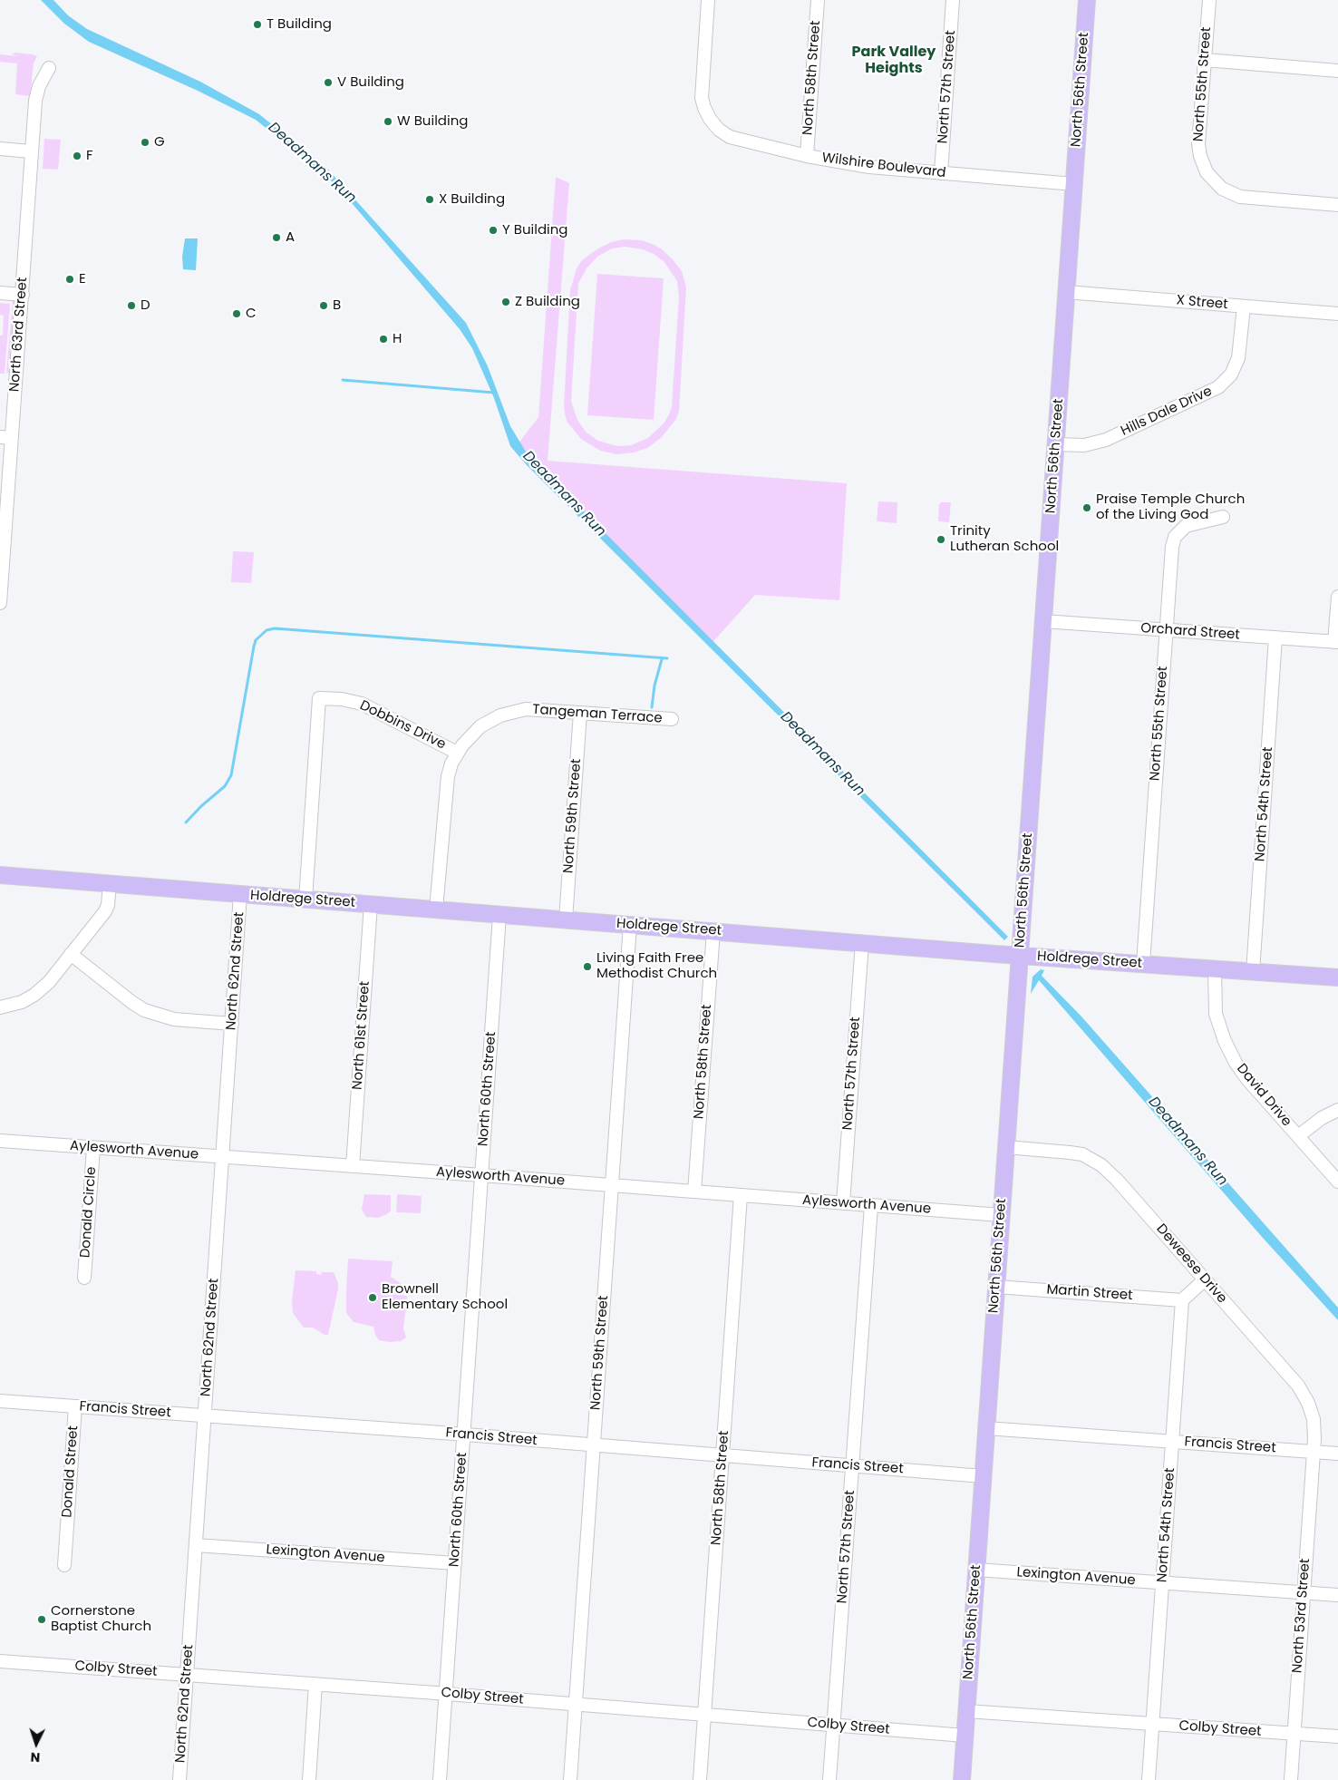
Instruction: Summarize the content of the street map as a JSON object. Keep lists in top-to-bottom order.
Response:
{
  "streets": {
    "main road": ["North 56th Street", "Holdrege Street"],
    "street": [
      "North 58th Street",
      "North 55th Street",
      "North 57th Street",
      "Wilshire Boulevard",
      "X Street",
      "North 63rd Street",
      "Hills Dale Drive",
      "Orchard Street",
      "Tangeman Terrace",
      "Dobbins Drive",
      "North 54th Street",
      "North 59th Street",
      "North 62nd Street",
      "North 61st Street",
      "North 60th Street",
      "David Drive",
      "Aylesworth Avenue",
      "Donald Circle",
      "Deweese Drive",
      "Martin Street",
      "Francis Street",
      "Donald Street",
      "Lexington Avenue",
      "North 53rd Street",
      "Colby Street"
    ]
  },
  "crossings": [
    ["North 58th Street", "Wilshire Boulevard"],
    ["North 58th Street", "Holdrege Street"],
    ["North 58th Street", "Aylesworth Avenue"],
    ["North 58th Street", "Francis Street"],
    ["North 58th Street", "Colby Street"],
    ["North 55th Street", "Orchard Street"],
    ["North 55th Street", "Holdrege Street"],
    ["North 57th Street", "Wilshire Boulevard"],
    ["North 57th Street", "Holdrege Street"],
    ["North 57th Street", "Aylesworth Avenue"],
    ["North 57th Street", "Francis Street"],
    ["North 57th Street", "Colby Street"],
    ["North 56th Street", "Wilshire Boulevard"],
    ["North 56th Street", "X Street"],
    ["North 56th Street", "Hills Dale Drive"],
    ["North 56th Street", "Orchard Street"],
    ["North 56th Street", "Holdrege Street"],
    ["North 56th Street", "Aylesworth Avenue"],
    ["North 56th Street", "Deweese Drive"],
    ["North 56th Street", "Martin Street"],
    ["North 56th Street", "Francis Street"],
    ["North 56th Street", "Lexington Avenue"],
    ["North 56th Street", "Colby Street"],
    ["X Street", "Hills Dale Drive"],
    ["Orchard Street", "North 54th Street"],
    ["Tangeman Terrace", "Dobbins Drive"],
    ["Tangeman Terrace", "North 59th Street"],
    ["Dobbins Drive", "Holdrege Street"],
    ["North 54th Street", "Holdrege Street"],
    ["North 54th Street", "Martin Street"],
    ["North 54th Street", "Francis Street"],
    ["North 54th Street", "Lexington Avenue"],
    ["North 54th Street", "Colby Street"],
    ["North 59th Street", "Holdrege Street"],
    ["North 59th Street", "Aylesworth Avenue"],
    ["North 59th Street", "Francis Street"],
    ["North 59th Street", "Colby Street"],
    ["Holdrege Street", "North 62nd Street"],
    ["Holdrege Street", "North 61st Street"],
    ["Holdrege Street", "North 60th Street"],
    ["Holdrege Street", "David Drive"],
    ["North 62nd Street", "Aylesworth Avenue"],
    ["North 62nd Street", "Francis Street"],
    ["North 62nd Street", "Lexington Avenue"],
    ["North 62nd Street", "Colby Street"],
    ["North 61st Street", "Aylesworth Avenue"],
    ["North 60th Street", "Aylesworth Avenue"],
    ["North 60th Street", "Francis Street"],
    ["North 60th Street", "Lexington Avenue"],
    ["North 60th Street", "Colby Street"],
    ["Aylesworth Avenue", "Donald Circle"],
    ["Deweese Drive", "Francis Street"],
    ["Deweese Drive", "North 53rd Street"],
    ["Francis Street", "Donald Street"],
    ["Francis Street", "North 53rd Street"],
    ["Lexington Avenue", "North 53rd Street"],
    ["North 53rd Street", "Colby Street"]
  ],
  "districts": ["Park Valley Heights"],
  "water": ["Deadmans Run"],
  "places": [
    "T Building",
    "V Building",
    "W Building",
    "G",
    "F",
    "X Building",
    "Y Building",
    "A",
    "E",
    "Z Building",
    "D",
    "B",
    "C",
    "H",
    "Praise Temple Church of the Living God",
    "Trinity Lutheran School",
    "Living Faith Free Methodist Church",
    "Brownell Elementary School",
    "Cornerstone Baptist Church"
  ],
  "north": "bottom"
}
